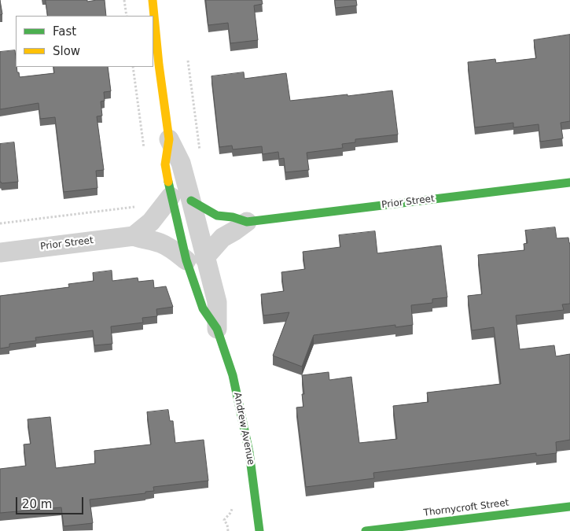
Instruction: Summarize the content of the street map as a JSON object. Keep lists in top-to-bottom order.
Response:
{
  "streets": {
    "street": ["Prior Street", "Andrew Avenue", "Thornycroft Street"]
  },
  "crossings": [
    ["Prior Street", "Andrew Avenue"]
  ],
  "legend": ["Fast", "Slow"],
  "scale_bar": "20 m"
}
